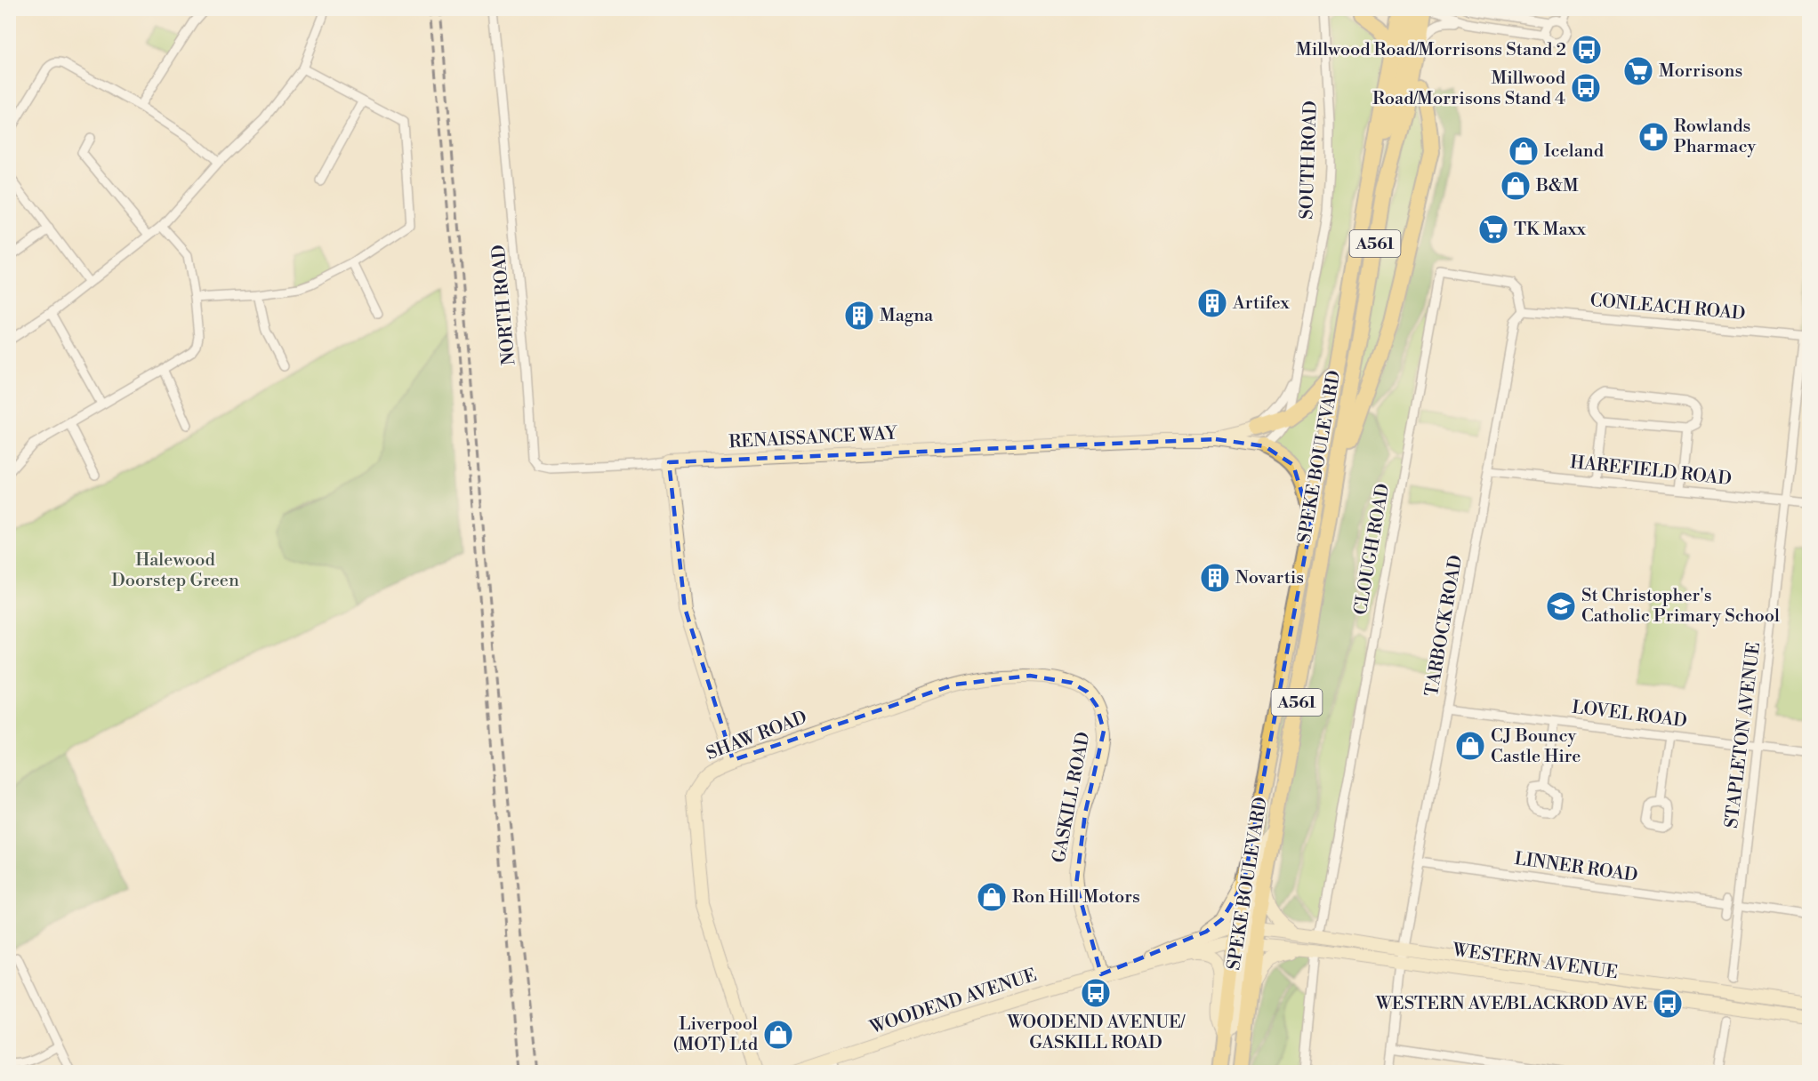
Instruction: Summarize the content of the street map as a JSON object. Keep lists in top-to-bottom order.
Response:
{
  "streets": {
    "highway": ["A561", "SPEKE BOULEVARD"],
    "street": [
      "SOUTH ROAD",
      "NORTH ROAD",
      "CONLEACH ROAD",
      "RENAISSANCE WAY",
      "HAREFIELD ROAD",
      "CLOUGH ROAD",
      "TARBOCK ROAD",
      "LOVEL ROAD",
      "STAPLETON AVENUE",
      "SHAW ROAD",
      "GASKILL ROAD",
      "LINNER ROAD",
      "WESTERN AVENUE",
      "WOODEND AVENUE"
    ]
  },
  "crossings": [
    ["SOUTH ROAD", "RENAISSANCE WAY"],
    ["A561", "SPEKE BOULEVARD"],
    ["A561", "WESTERN AVENUE"],
    ["A561", "WOODEND AVENUE"],
    ["NORTH ROAD", "RENAISSANCE WAY"],
    ["CONLEACH ROAD", "CLOUGH ROAD"],
    ["CONLEACH ROAD", "TARBOCK ROAD"],
    ["CONLEACH ROAD", "STAPLETON AVENUE"],
    ["SPEKE BOULEVARD", "WESTERN AVENUE"],
    ["SPEKE BOULEVARD", "WOODEND AVENUE"],
    ["HAREFIELD ROAD", "TARBOCK ROAD"],
    ["HAREFIELD ROAD", "STAPLETON AVENUE"],
    ["CLOUGH ROAD", "TARBOCK ROAD"],
    ["CLOUGH ROAD", "WESTERN AVENUE"],
    ["TARBOCK ROAD", "LOVEL ROAD"],
    ["TARBOCK ROAD", "LINNER ROAD"],
    ["TARBOCK ROAD", "WESTERN AVENUE"],
    ["LOVEL ROAD", "STAPLETON AVENUE"],
    ["SHAW ROAD", "GASKILL ROAD"],
    ["GASKILL ROAD", "WOODEND AVENUE"],
    ["WESTERN AVENUE", "WOODEND AVENUE"]
  ],
  "parks": ["Halewood Doorstep Green"],
  "places": {
    "bus stop": [
      "Millwood Road/Morrisons Stand 2",
      "Millwood Road/Morrisons Stand 4",
      "WOODEND AVENUE/ GASKILL ROAD",
      "WESTERN AVE/BLACKROD AVE"
    ],
    "supermarket": ["Morrisons", "TK Maxx"],
    "pharmacy": ["Rowlands Pharmacy"],
    "shop": [
      "Iceland",
      "B&M",
      "CJ Bouncy Castle Hire",
      "Ron Hill Motors",
      "Liverpool (MOT) Ltd"
    ],
    "building": ["Artifex", "Magna", "Novartis"],
    "school or university": ["St Christopher's Catholic Primary School"]
  }
}
